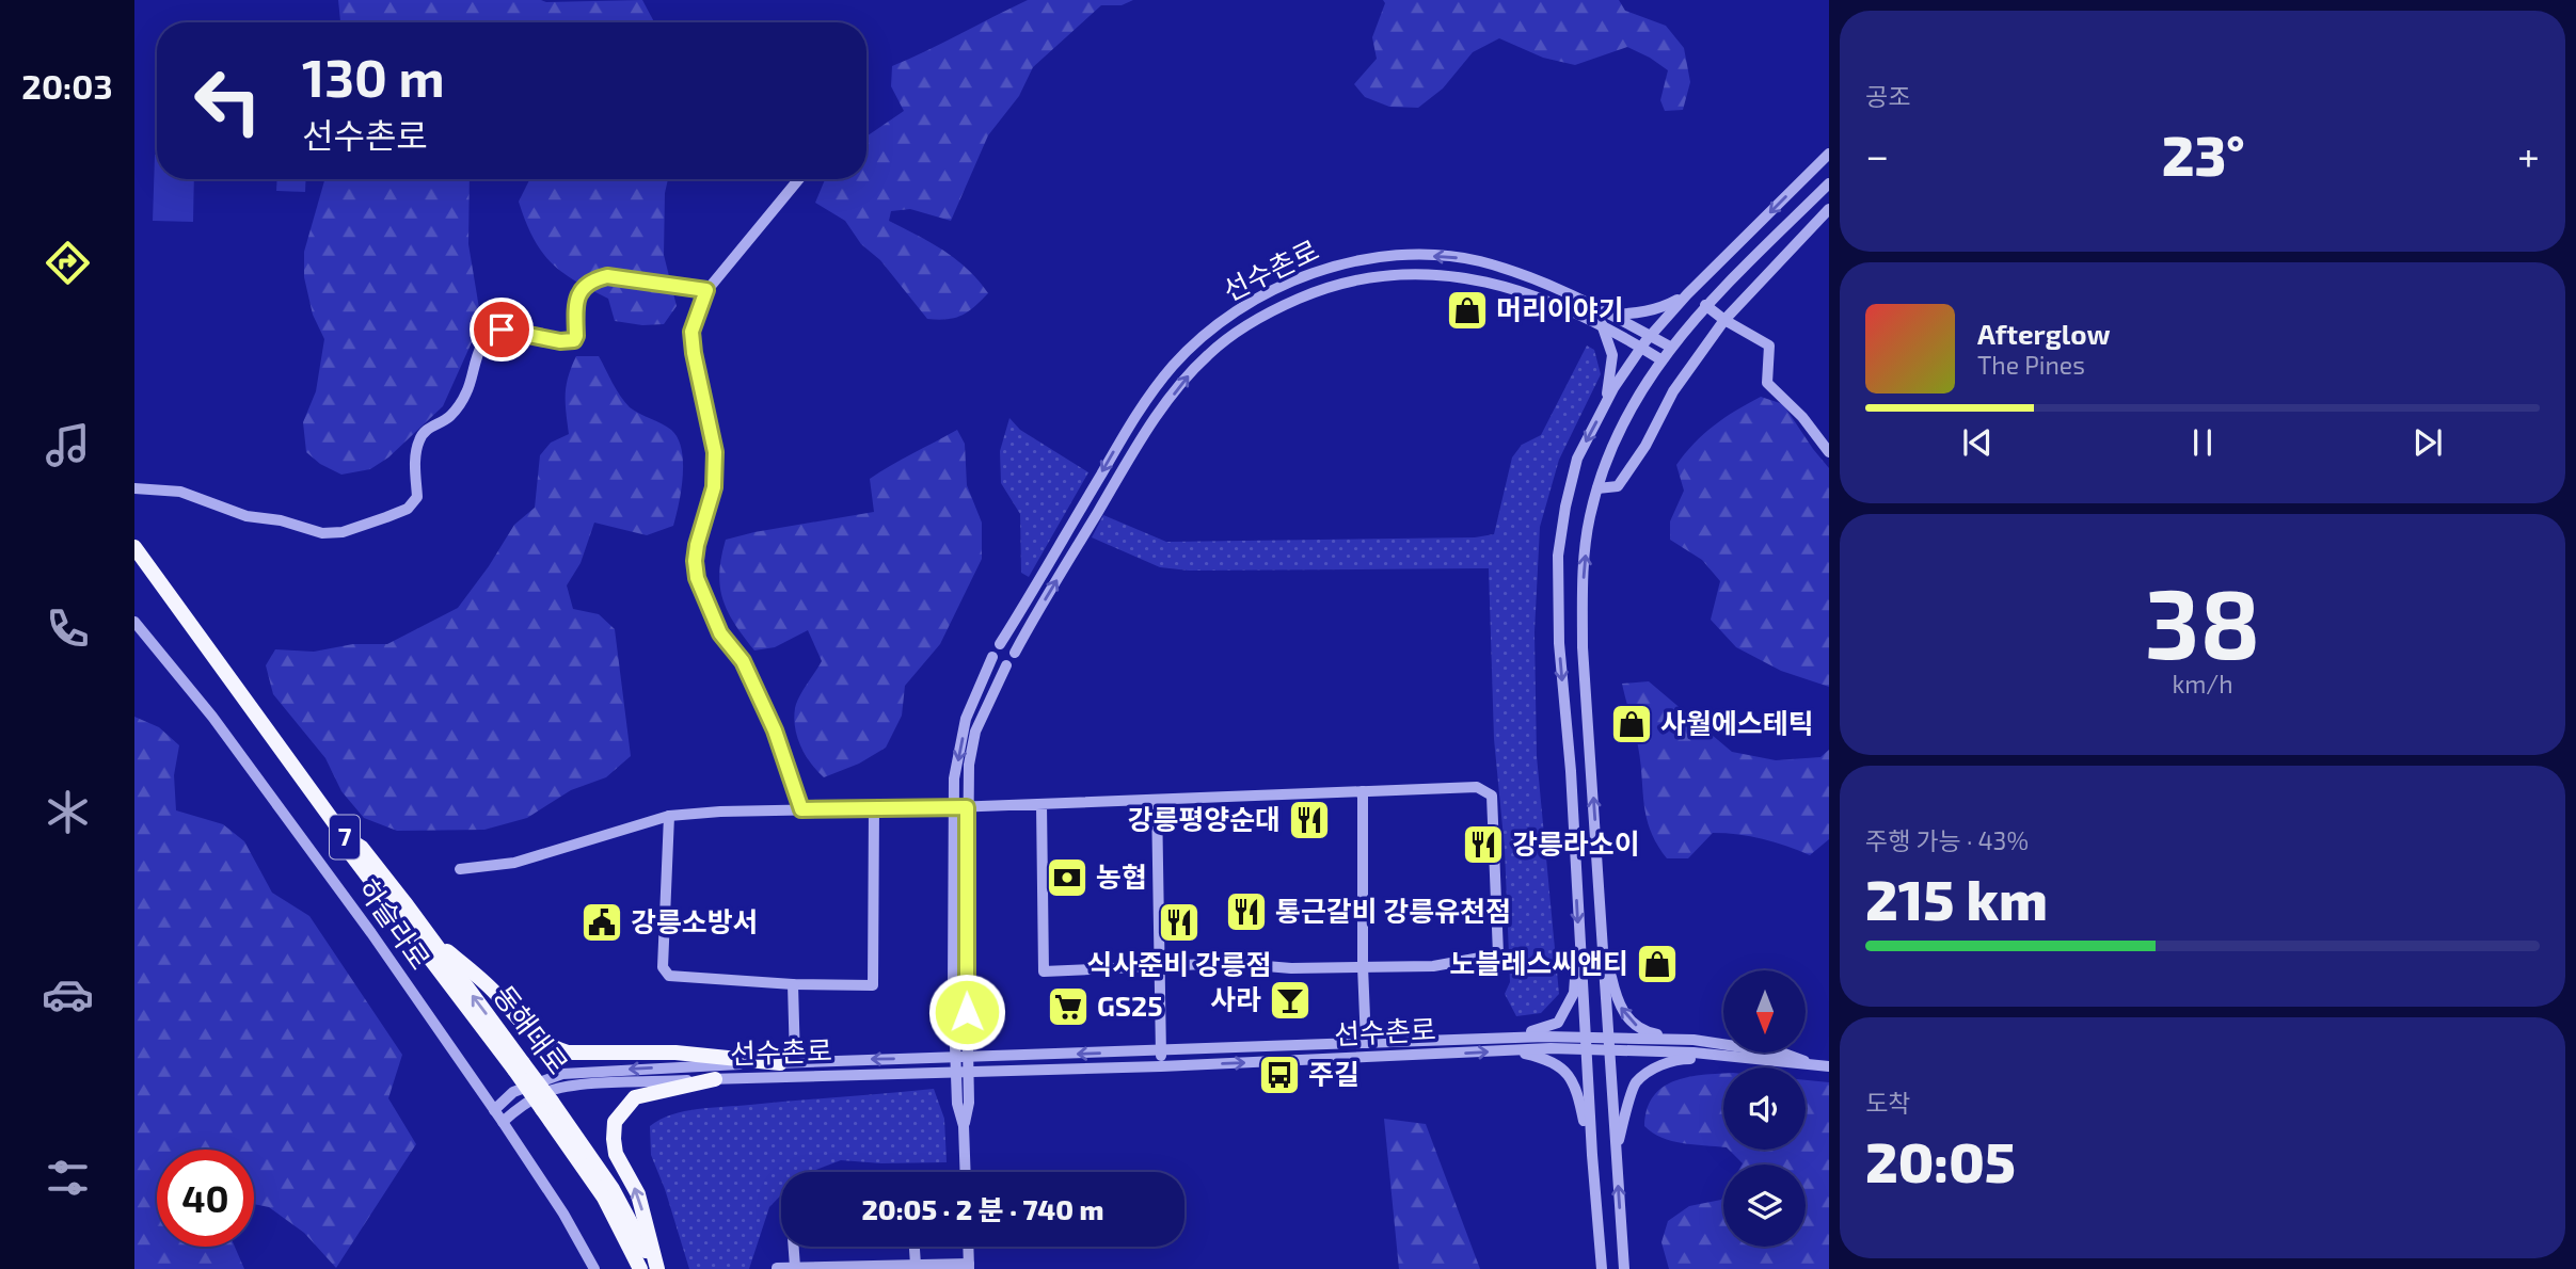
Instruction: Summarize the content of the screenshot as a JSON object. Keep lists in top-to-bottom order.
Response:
{
  "streets": {
    "main road": ["7", "동해대로"],
    "street": ["선수촌로", "하슬라로"]
  },
  "crossings": [
    ["선수촌로", "하슬라로"]
  ],
  "places": {
    "shop": ["머리이야기", "사월에스테틱", "노블레스씨앤티"],
    "restaurant": [
      "강릉평양순대",
      "강릉라소이",
      "통근갈비 강릉유천점",
      "식사준비 강릉점"
    ],
    "bank": ["농협"],
    "public building": ["강릉소방서"],
    "bar": ["사라"],
    "supermarket": ["GS25"],
    "bus stop": ["주길"]
  },
  "north": "bottom",
  "page": {
    "tabs": "20:03",
    "tile": [
      "공조",
      ["38", "km/h"],
      ["주행 가능 · 43%", "215 km"],
      ["도착", "20:05"]
    ],
    "turn": ["130 m", "선수촌로"],
    "heat": ["−", "23°", "+"],
    "song": ["Afterglow", "The Pines"],
    "limit": "40",
    "trip": "20:05 · 2 분 · 740 m"
  }
}
